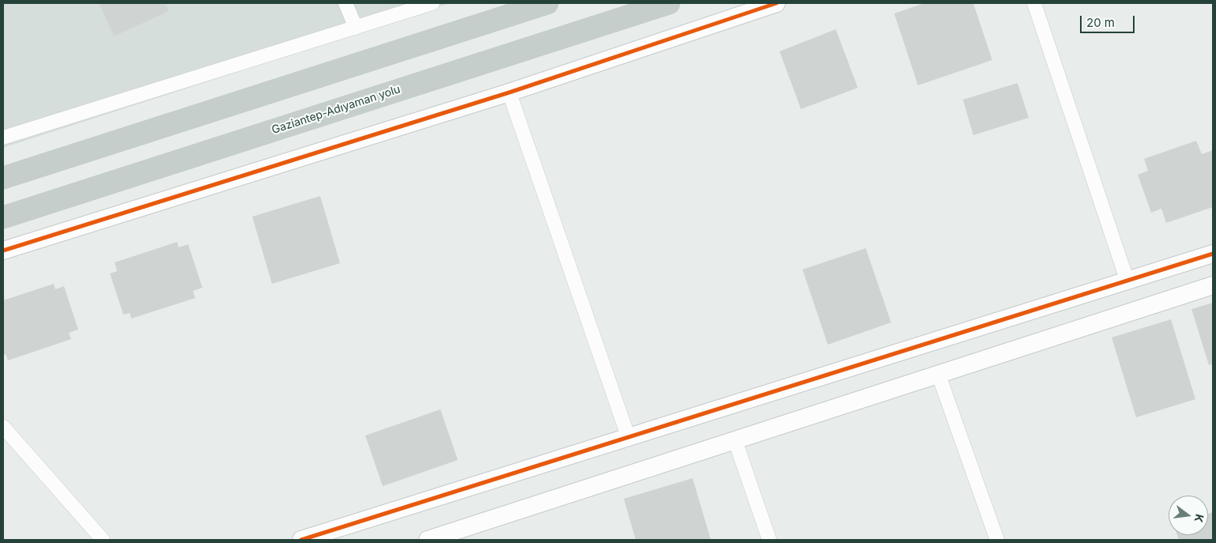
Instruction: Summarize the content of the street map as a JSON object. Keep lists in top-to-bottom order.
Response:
{
  "streets": {
    "highway": ["Gaziantep-Adıyaman yolu"]
  },
  "scale_bar": "20 m",
  "north": "right"
}
